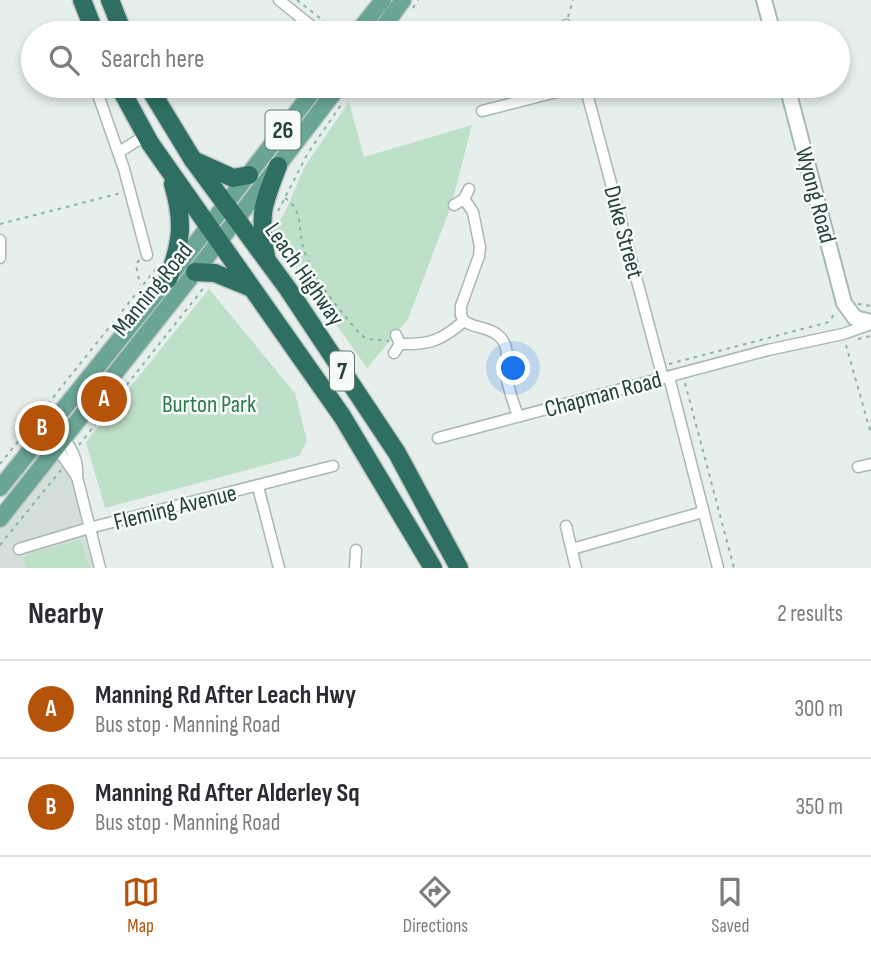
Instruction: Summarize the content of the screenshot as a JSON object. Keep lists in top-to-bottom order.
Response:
{
  "streets": {
    "highway": ["Leach Highway", "7"],
    "main road": ["26", "Manning Road"],
    "street": [
      "Wyong Road",
      "Duke Street",
      "Chapman Road",
      "Fleming Avenue"
    ]
  },
  "crossings": [
    ["Wyong Road", "Chapman Road"],
    ["Duke Street", "Chapman Road"],
    ["Leach Highway", "Manning Road"]
  ],
  "parks": ["Burton Park"],
  "page": {
    "search": "Search here",
    "pins": ["A", "B"],
    "heading": ["Nearby", "2 results"],
    "list": [
      {
        "mark": "A",
        "name": "Manning Rd After Leach Hwy",
        "note": "Bus stop · Manning Road",
        "value": "300 m"
      },
      {
        "mark": "B",
        "name": "Manning Rd After Alderley Sq",
        "note": "Bus stop · Manning Road",
        "value": "350 m"
      }
    ],
    "nav": ["Map", "Directions", "Saved"]
  }
}
